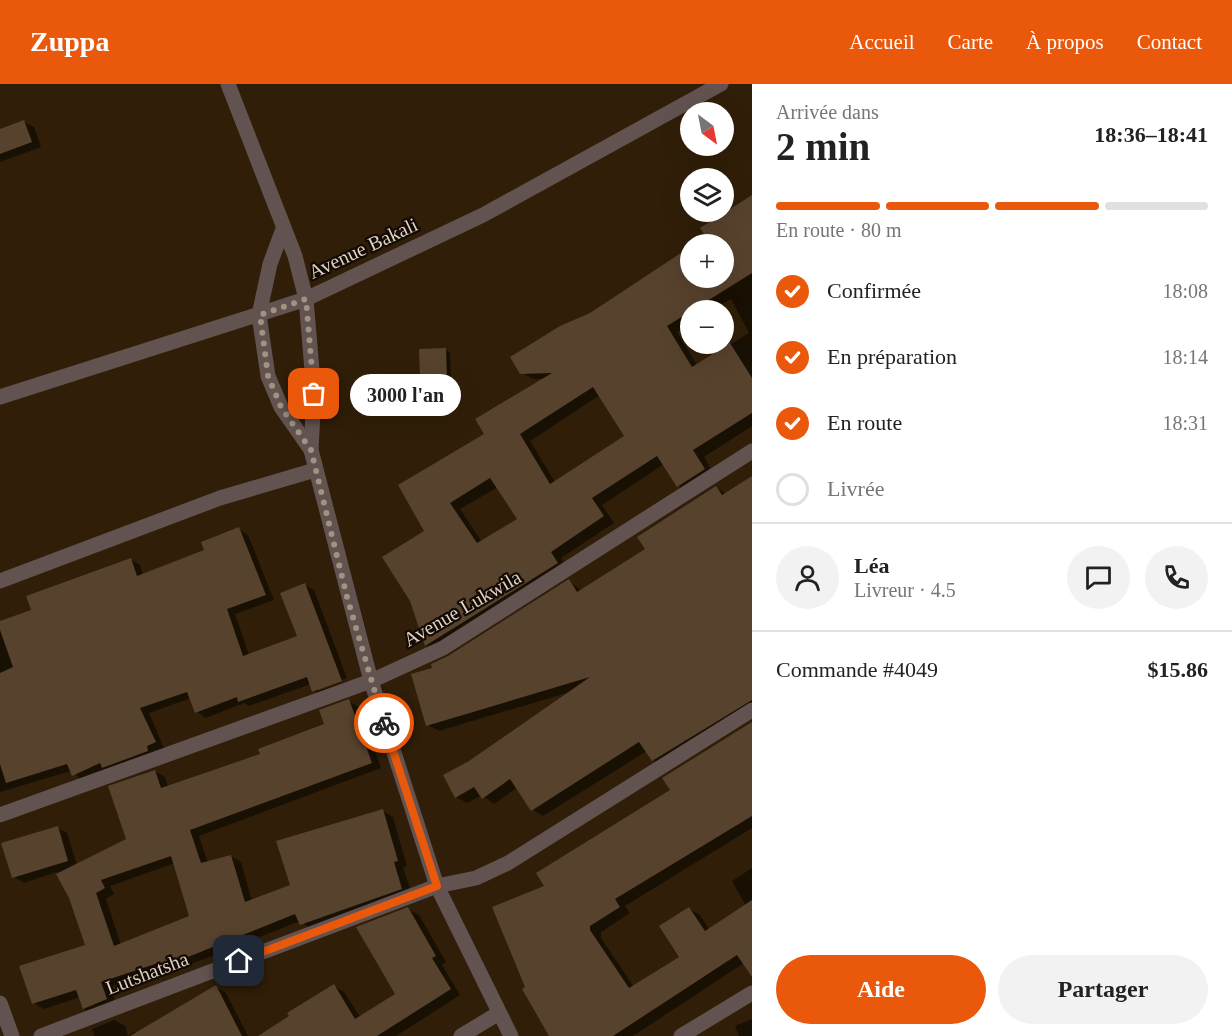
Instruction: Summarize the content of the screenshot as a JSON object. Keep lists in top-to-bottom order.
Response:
{
  "streets": {
    "street": ["Avenue Bakali", "Avenue Lukwila", "Lutshatsha"]
  },
  "places": ["3000 l'an"],
  "north": "bottom right",
  "page": {
    "header": "Zuppa",
    "nav": [
      "Accueil",
      "Carte",
      "À propos",
      "Contact"
    ],
    "heading": ["2 min", "Arrivée dans", "18:36–18:41"],
    "panel": [
      "Léa",
      "Livreur · 4.5",
      "Commande #4049",
      "$15.86"
    ],
    "map_buttons": ["+", "−"],
    "bar": "En route · 80 m",
    "list": [
      ["Confirmée", "18:08"],
      ["En préparation", "18:14"],
      ["En route", "18:31"],
      "Livrée"
    ],
    "bubble": "3000 l'an",
    "buttons": ["Aide", "Partager"]
  }
}
